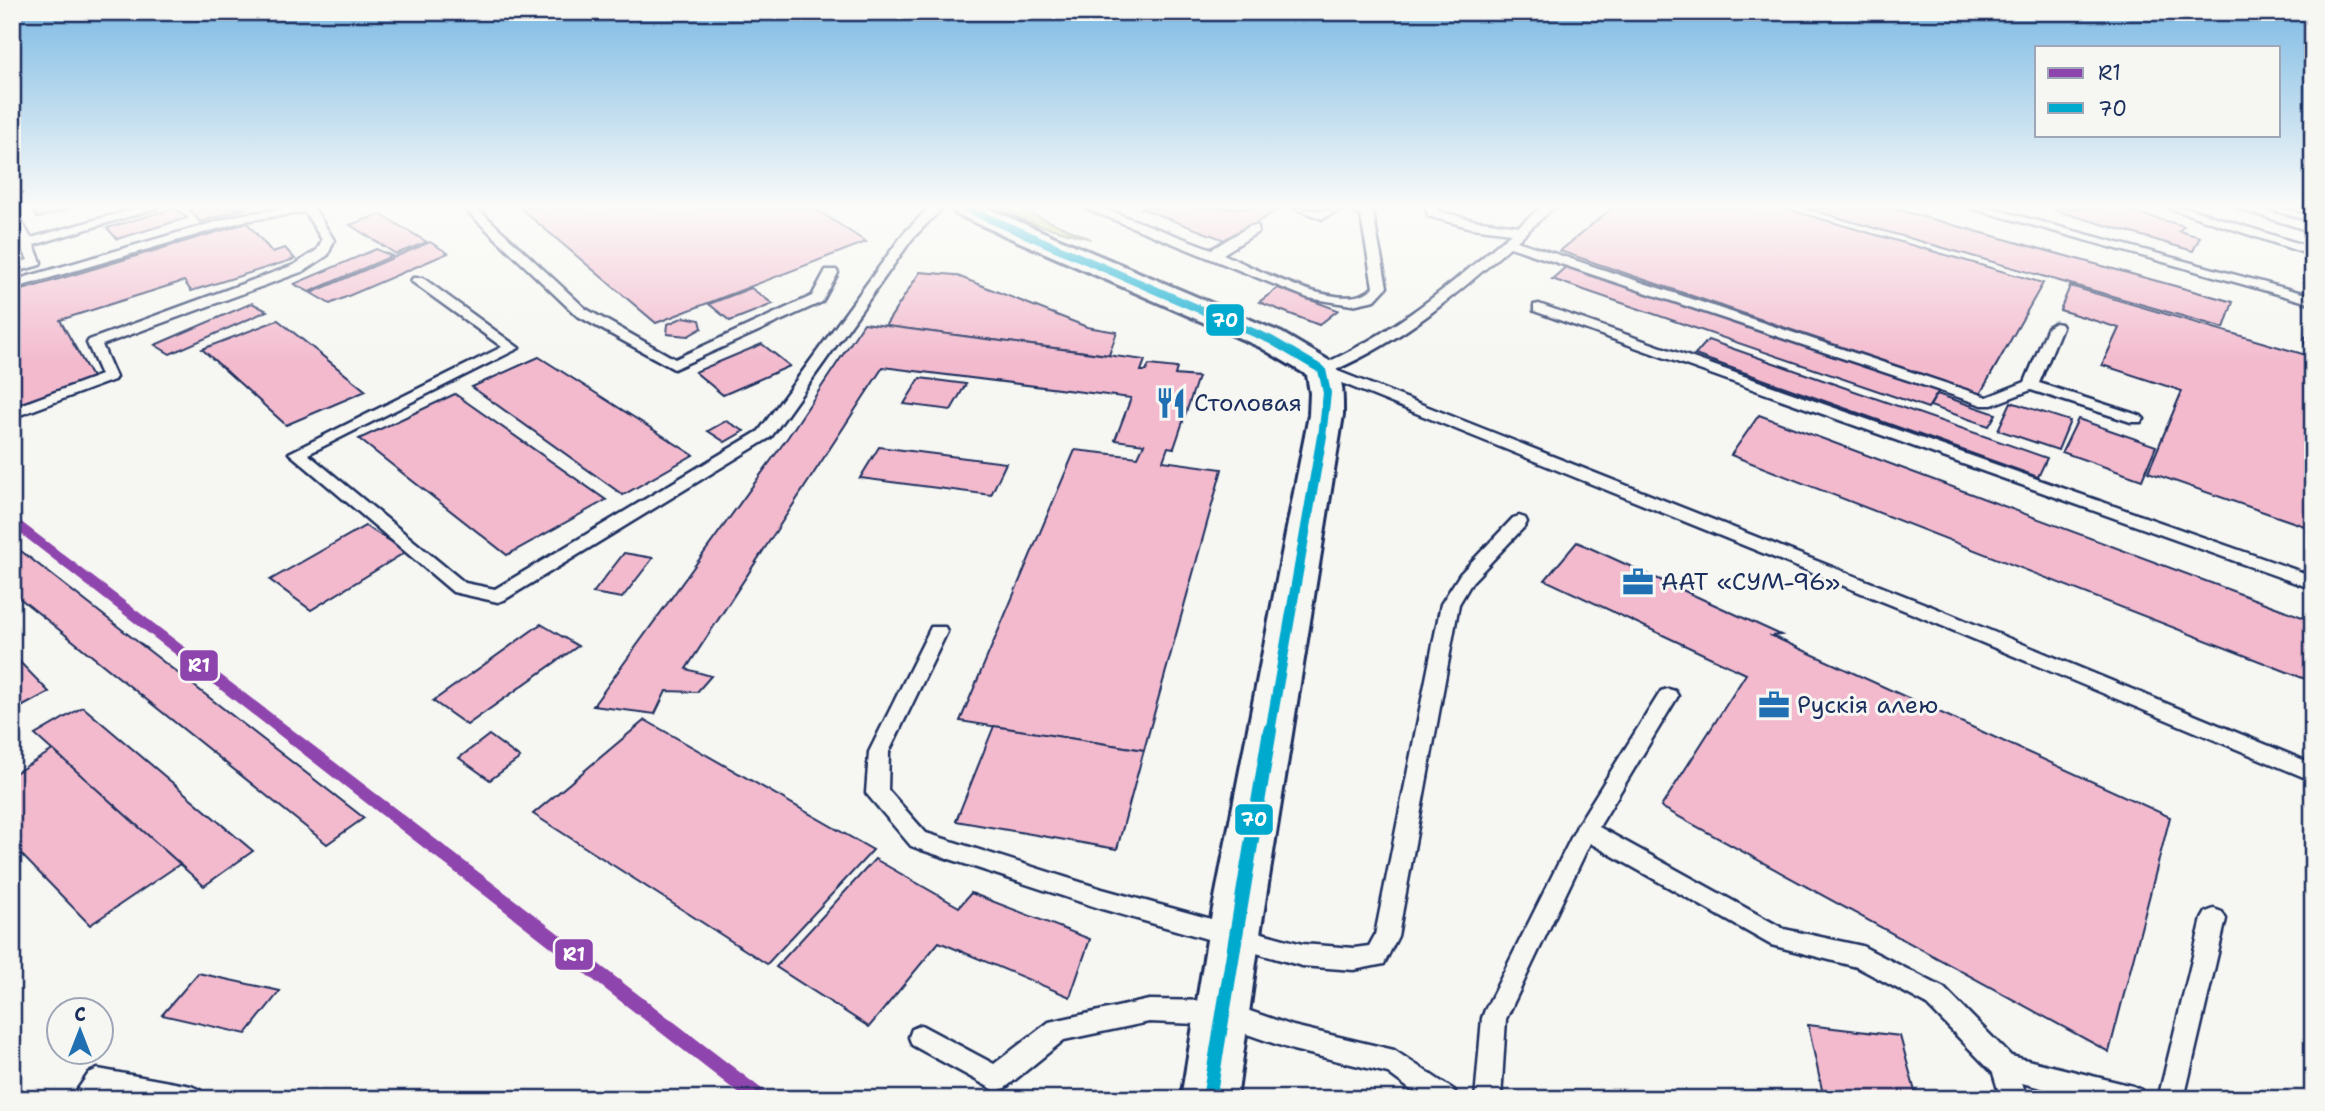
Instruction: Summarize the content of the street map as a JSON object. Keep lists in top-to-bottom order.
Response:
{
  "places": {
    "restaurant": ["Столовая"],
    "office": ["ААТ «СУМ-96»", "Рускія алею"]
  },
  "lines": ["transit line 70", "transit line R1"],
  "legend": ["R1", "70"],
  "north": "top"
}
